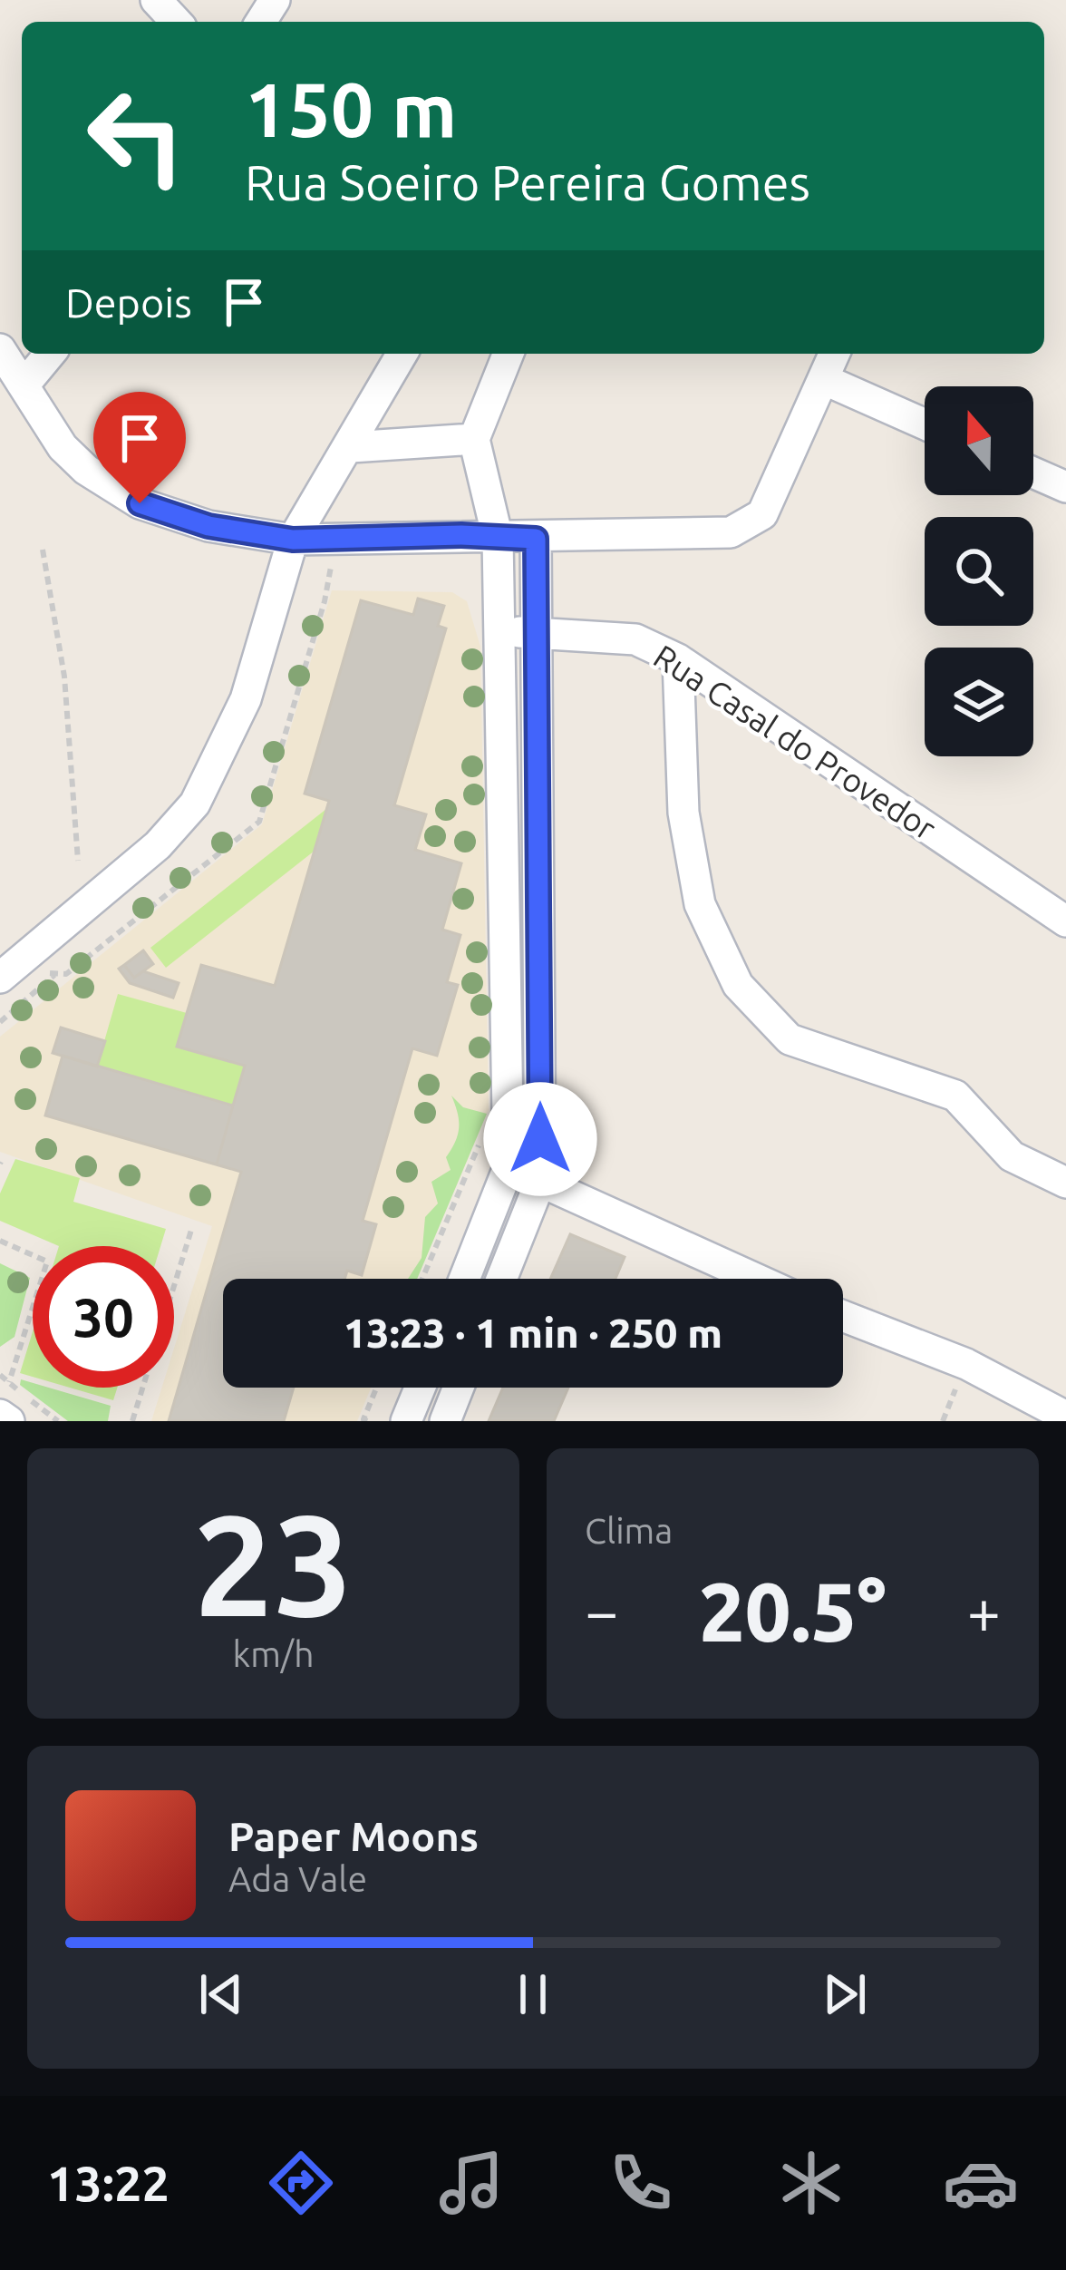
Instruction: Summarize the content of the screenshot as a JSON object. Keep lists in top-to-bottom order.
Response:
{
  "streets": {
    "street": ["Rua Casal do Provedor"]
  },
  "north": "top",
  "page": {
    "turn": ["150 m", "Rua Soeiro Pereira Gomes"],
    "then": "Depois",
    "limit": "30",
    "trip": "13:23 · 1 min · 250 m",
    "tile": [
      ["23", "km/h"],
      "Clima"
    ],
    "heat": ["−", "20.5°", "+"],
    "song": ["Paper Moons", "Ada Vale"],
    "tabs": "13:22"
  }
}
